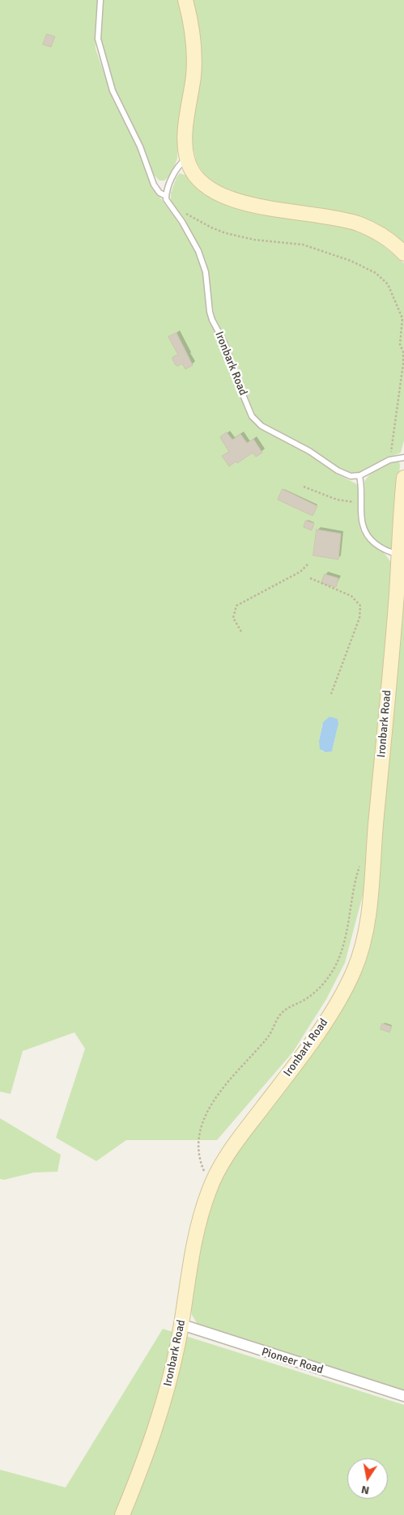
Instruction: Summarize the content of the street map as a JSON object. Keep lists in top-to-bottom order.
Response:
{
  "streets": {
    "street": ["Ironbark Road", "Pioneer Road"]
  },
  "crossings": [
    ["Ironbark Road", "Pioneer Road"]
  ],
  "north": "bottom"
}
